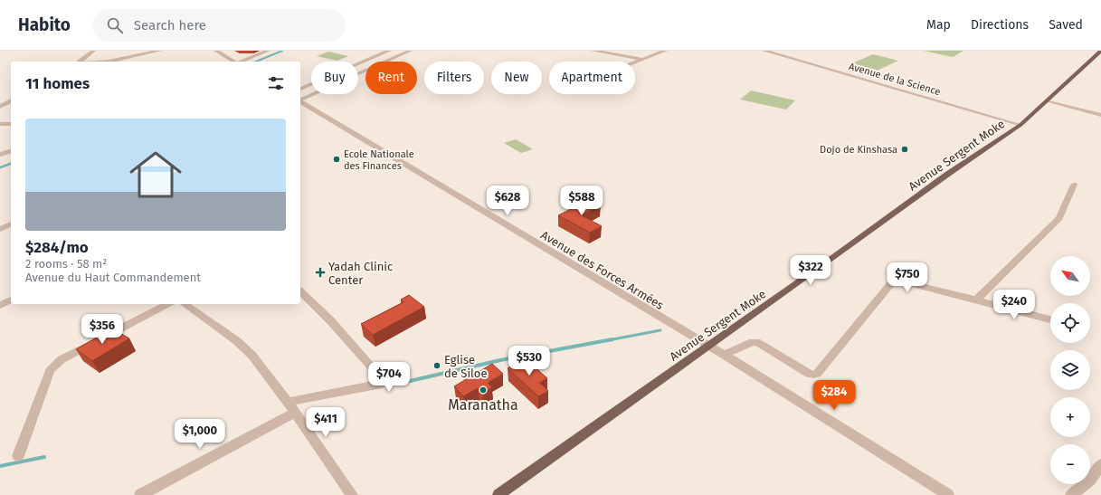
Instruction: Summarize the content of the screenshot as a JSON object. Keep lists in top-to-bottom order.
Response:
{
  "streets": {
    "main road": ["Avenue Sergent Moke"],
    "street": ["Avenue de la Science", "Avenue des Forces Armées"]
  },
  "crossings": [
    ["Avenue de la Science", "Avenue Sergent Moke"],
    ["Avenue Sergent Moke", "Avenue des Forces Armées"]
  ],
  "places": {
    "other": [
      "Dojo de Kinshasa",
      "Ecole Nationale des Finances",
      "Eglise de Siloe",
      "Maranatha"
    ],
    "health": ["Yadah Clinic Center"]
  },
  "north": "top left",
  "page": {
    "header": "Habito",
    "search": "Search here",
    "nav": ["Map", "Directions", "Saved"],
    "chip": [
      "Buy",
      "Rent",
      "Filters",
      "New",
      "Apartment"
    ],
    "heading": "11 homes",
    "list": [
      {
        "name": "$284/mo",
        "note": "2 rooms · 58 m² · Avenue du Haut Commandement"
      }
    ],
    "price": [
      "$628",
      "$588",
      "$322",
      "$750",
      "$240",
      "$356",
      "$530",
      "$704",
      "$284",
      "$411",
      "$1,000"
    ],
    "map_buttons": ["+", "−"]
  }
}
